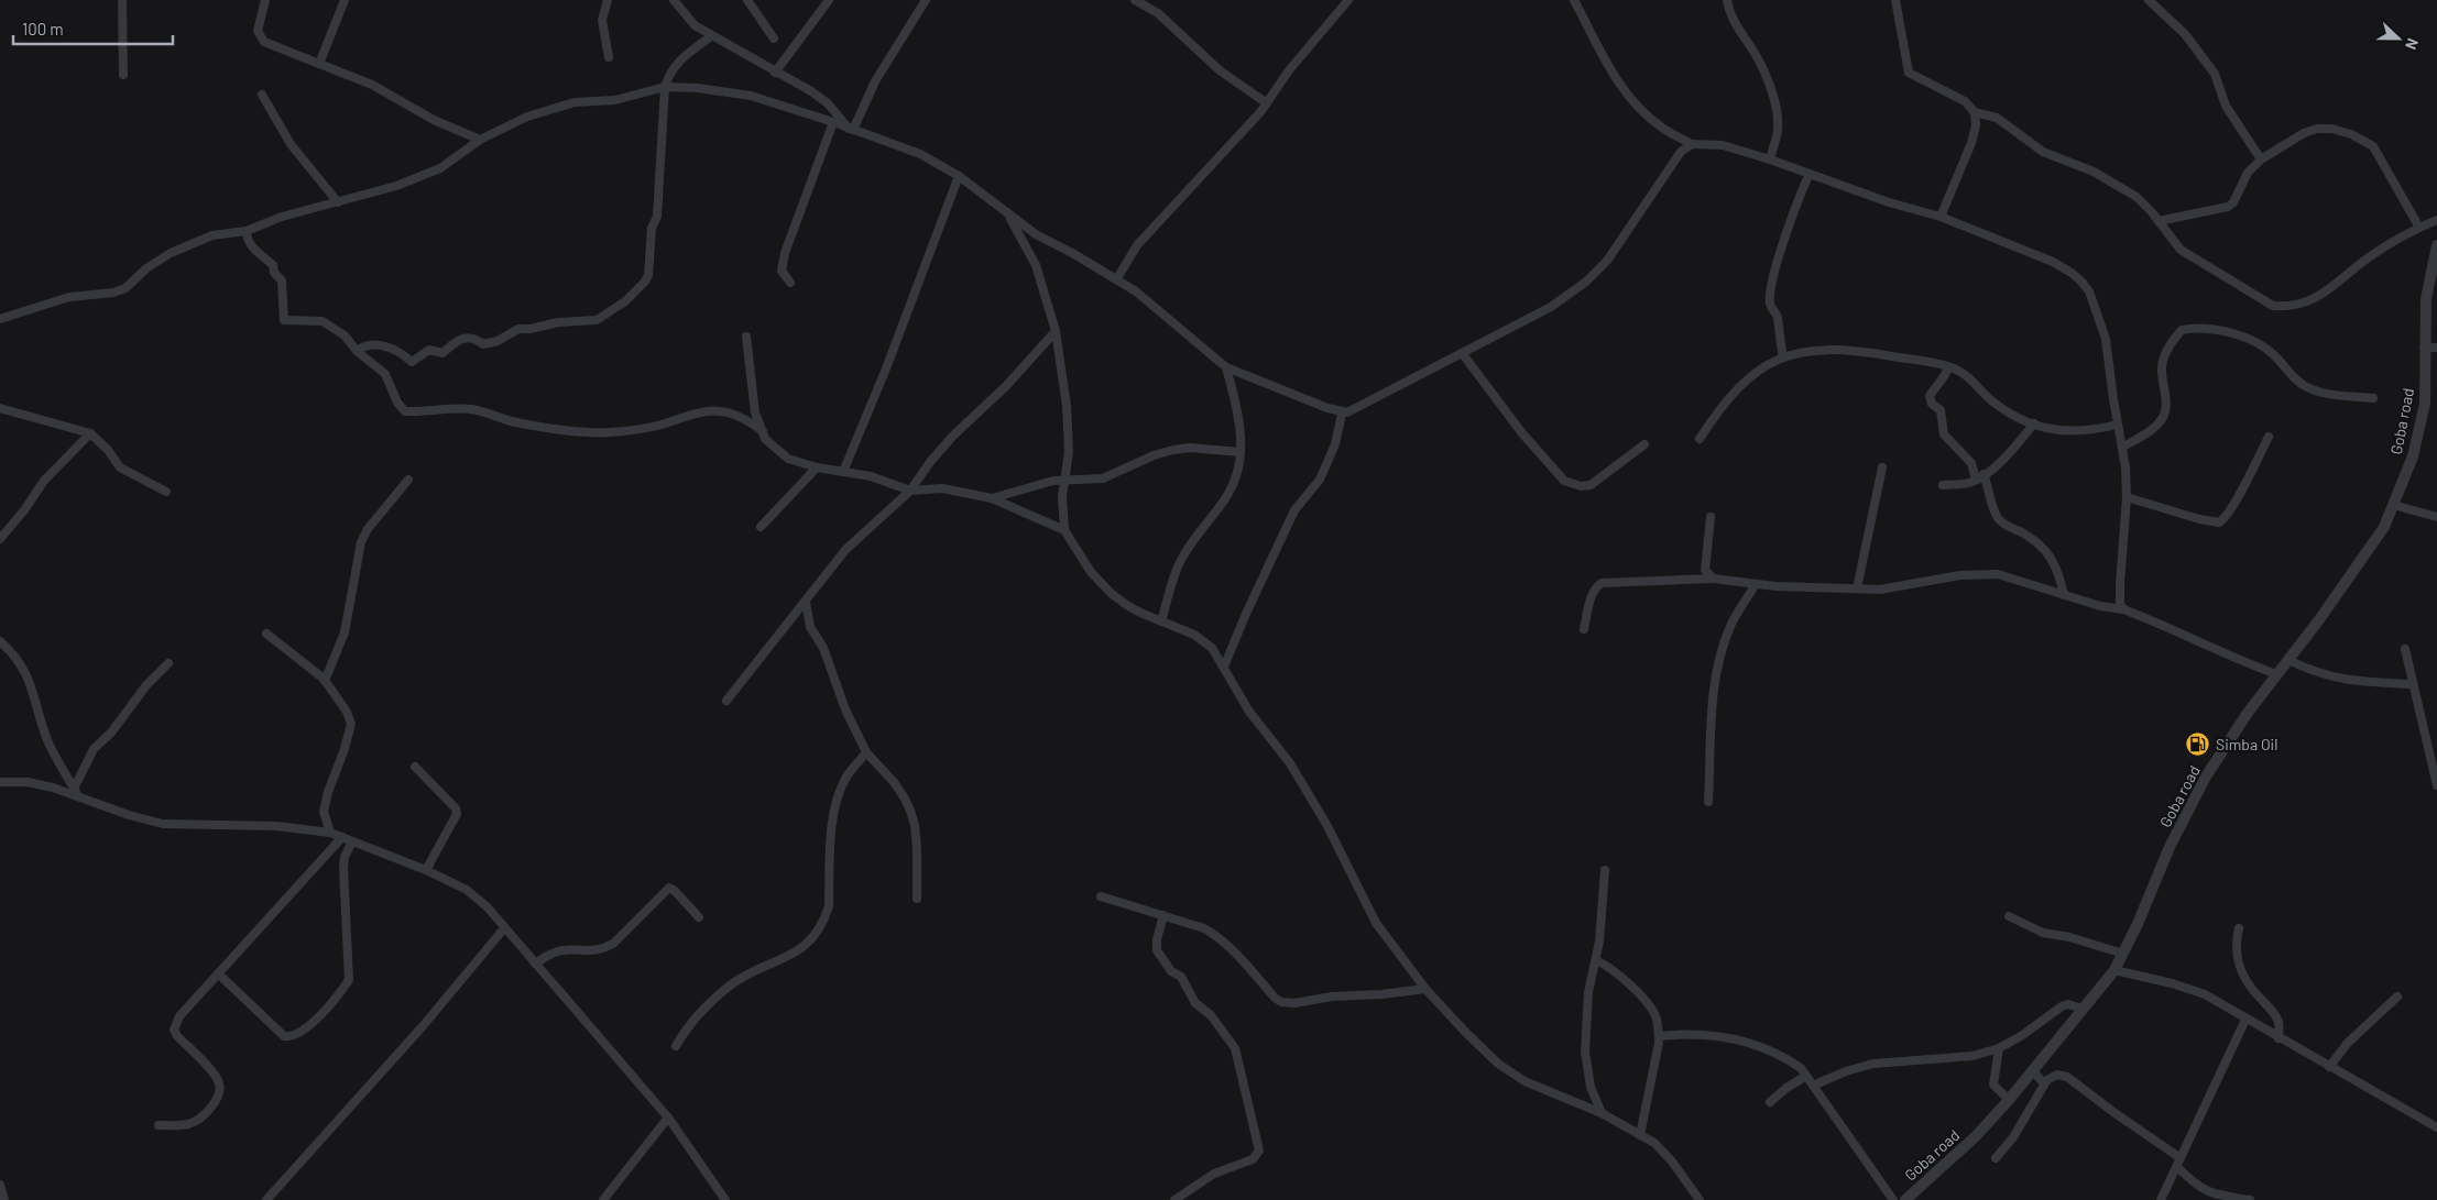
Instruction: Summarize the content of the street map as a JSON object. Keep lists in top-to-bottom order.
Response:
{
  "streets": {
    "street": ["Goba road"]
  },
  "places": {
    "fuel station": ["Simba Oil"]
  },
  "scale_bar": "100 m",
  "north": "right"
}
